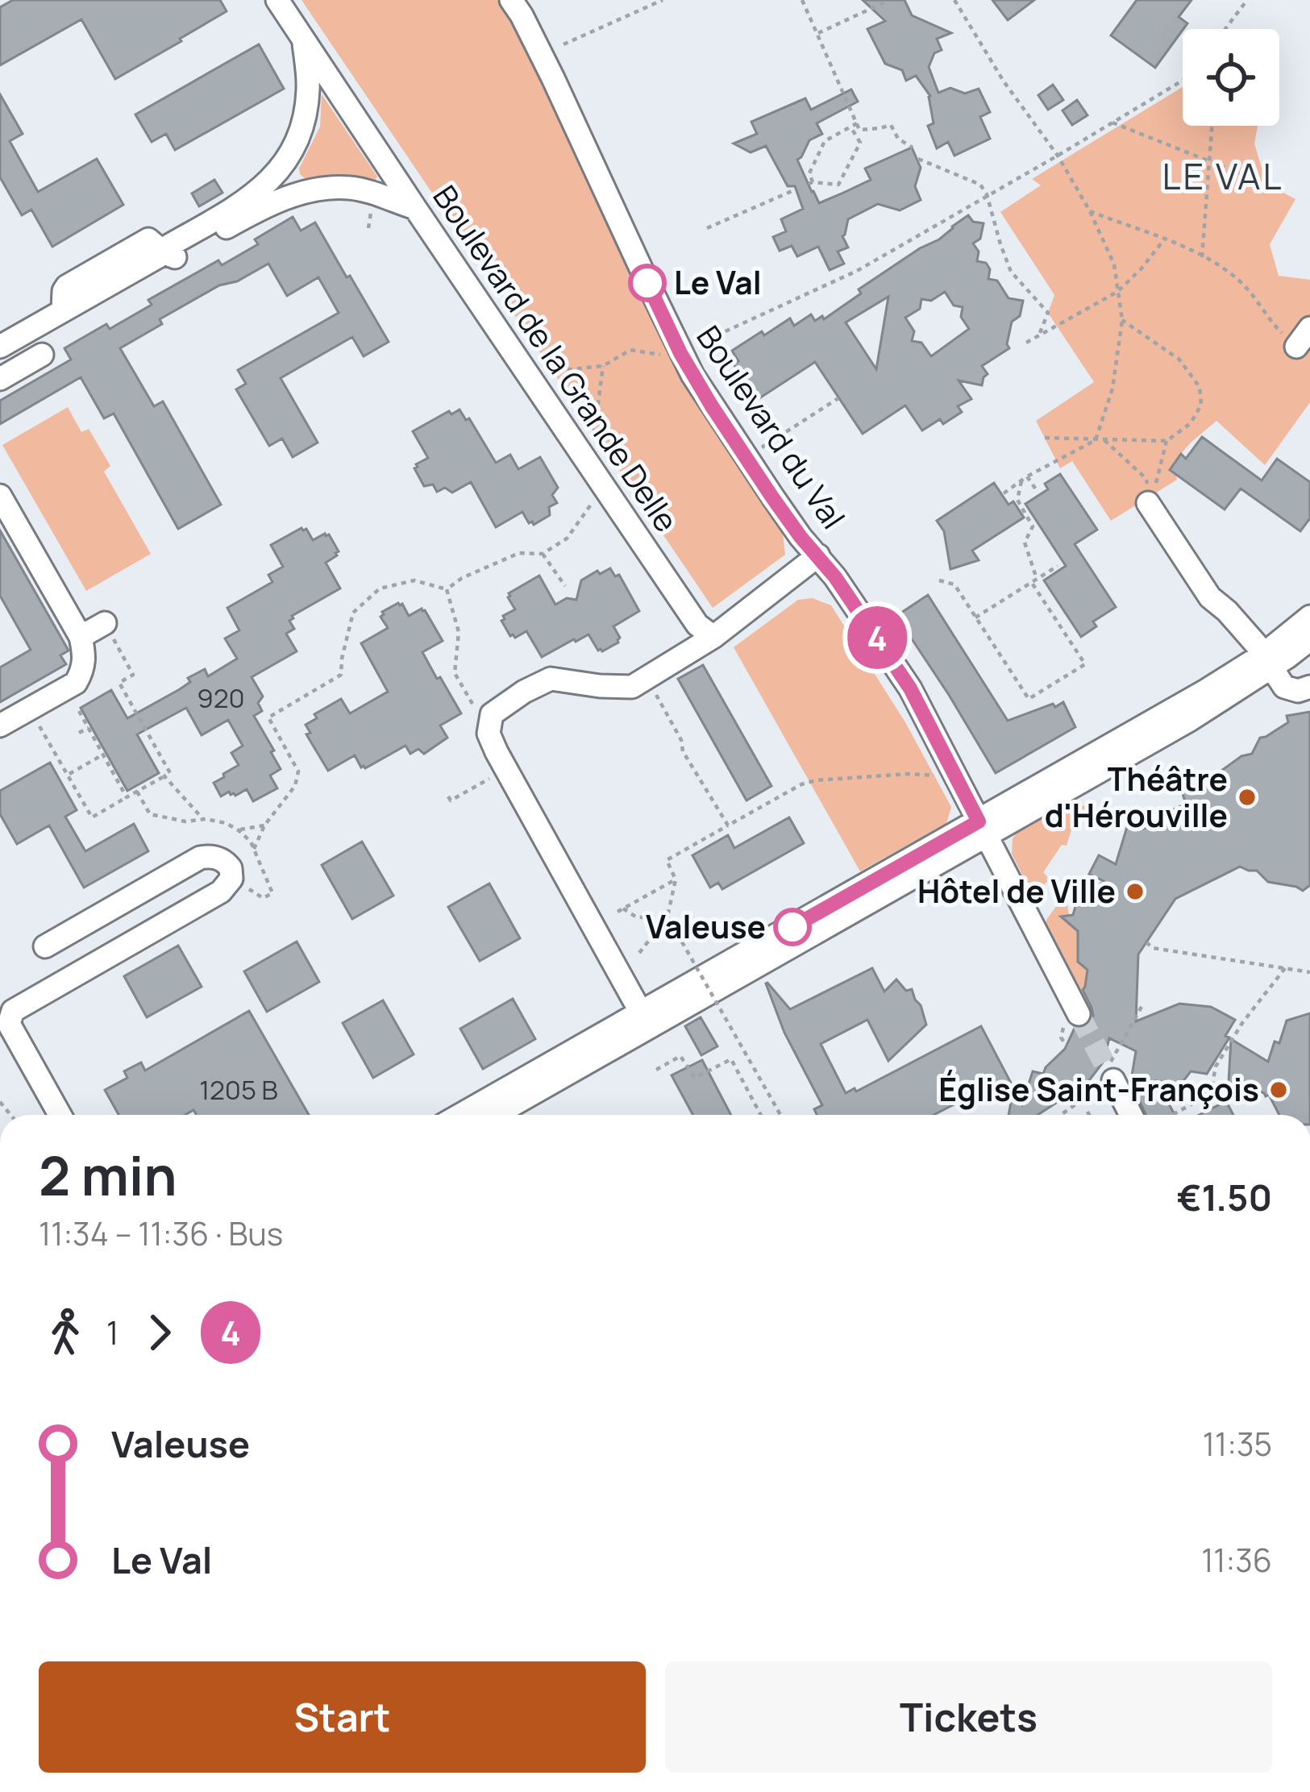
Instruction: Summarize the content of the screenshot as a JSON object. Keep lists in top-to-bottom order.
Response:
{
  "streets": {
    "street": ["Boulevard de la Grande Delle", "Boulevard du Val"]
  },
  "districts": ["LE VAL"],
  "places": [
    "Le Val",
    "Théâtre d'Hérouville",
    "Hôtel de Ville",
    "Valeuse",
    "Église Saint-François"
  ],
  "lines": ["bus line 4"],
  "house_numbers": ["920", "1205 B"],
  "page": {
    "on_map": "4",
    "heading": ["2 min", "11:34 – 11:36 · Bus", "€1.50"],
    "legs": ["1", "4"],
    "list": [
      {
        "name": "Valeuse",
        "value": "11:35"
      },
      {
        "name": "Le Val",
        "value": "11:36"
      }
    ],
    "buttons": ["Start", "Tickets"]
  }
}
